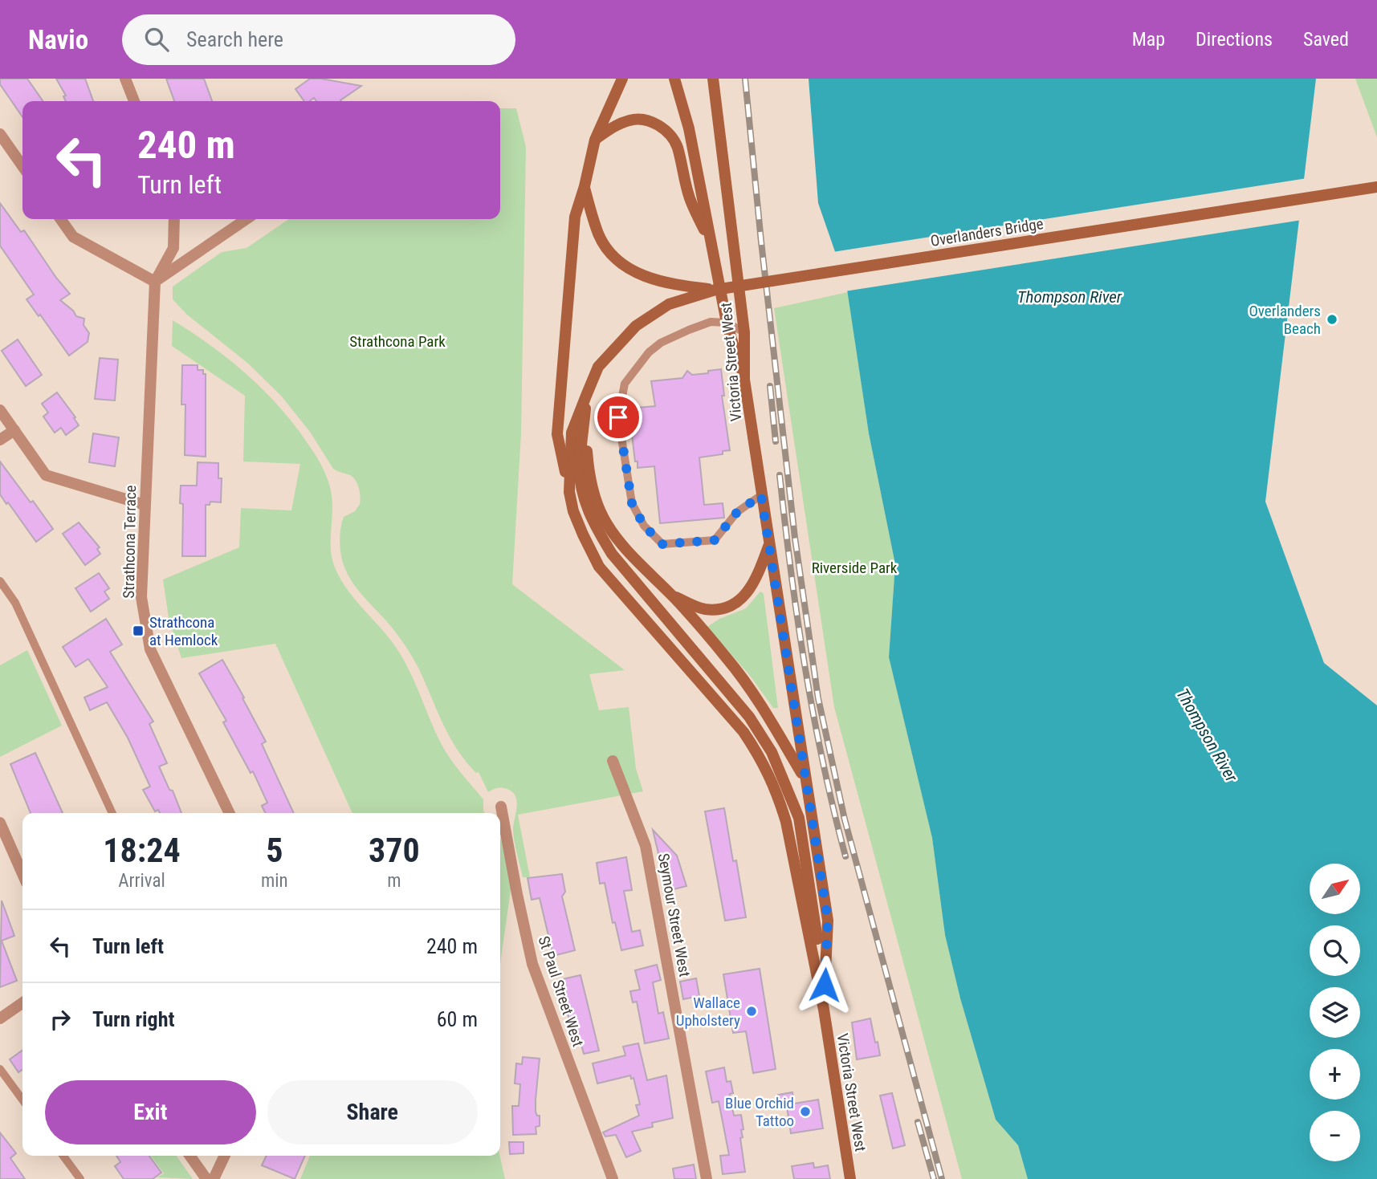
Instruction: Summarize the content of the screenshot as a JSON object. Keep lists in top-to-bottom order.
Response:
{
  "streets": {
    "main road": ["Overlanders Bridge", "Victoria Street West"],
    "street": ["Strathcona Terrace", "Seymour Street West", "St Paul Street West"]
  },
  "crossings": [
    ["Overlanders Bridge", "Victoria Street West"]
  ],
  "water": ["Thompson River"],
  "parks": ["Strathcona Park", "Riverside Park"],
  "places": {
    "other": ["Overlanders Beach", "Wallace Upholstery", "Blue Orchid Tattoo"],
    "transit": ["Strathcona at Hemlock"]
  },
  "north": "top right",
  "page": {
    "header": "Navio",
    "search": "Search here",
    "nav": ["Map", "Directions", "Saved"],
    "turn": ["240 m", "Turn left"],
    "eta": [
      "18:24",
      "Arrival",
      "5",
      "min",
      "370",
      "m"
    ],
    "map_buttons": ["+", "−"],
    "list": [
      {
        "name": "Turn left",
        "value": "240 m"
      },
      {
        "name": "Turn right",
        "value": "60 m"
      }
    ],
    "buttons": ["Exit", "Share"]
  }
}
